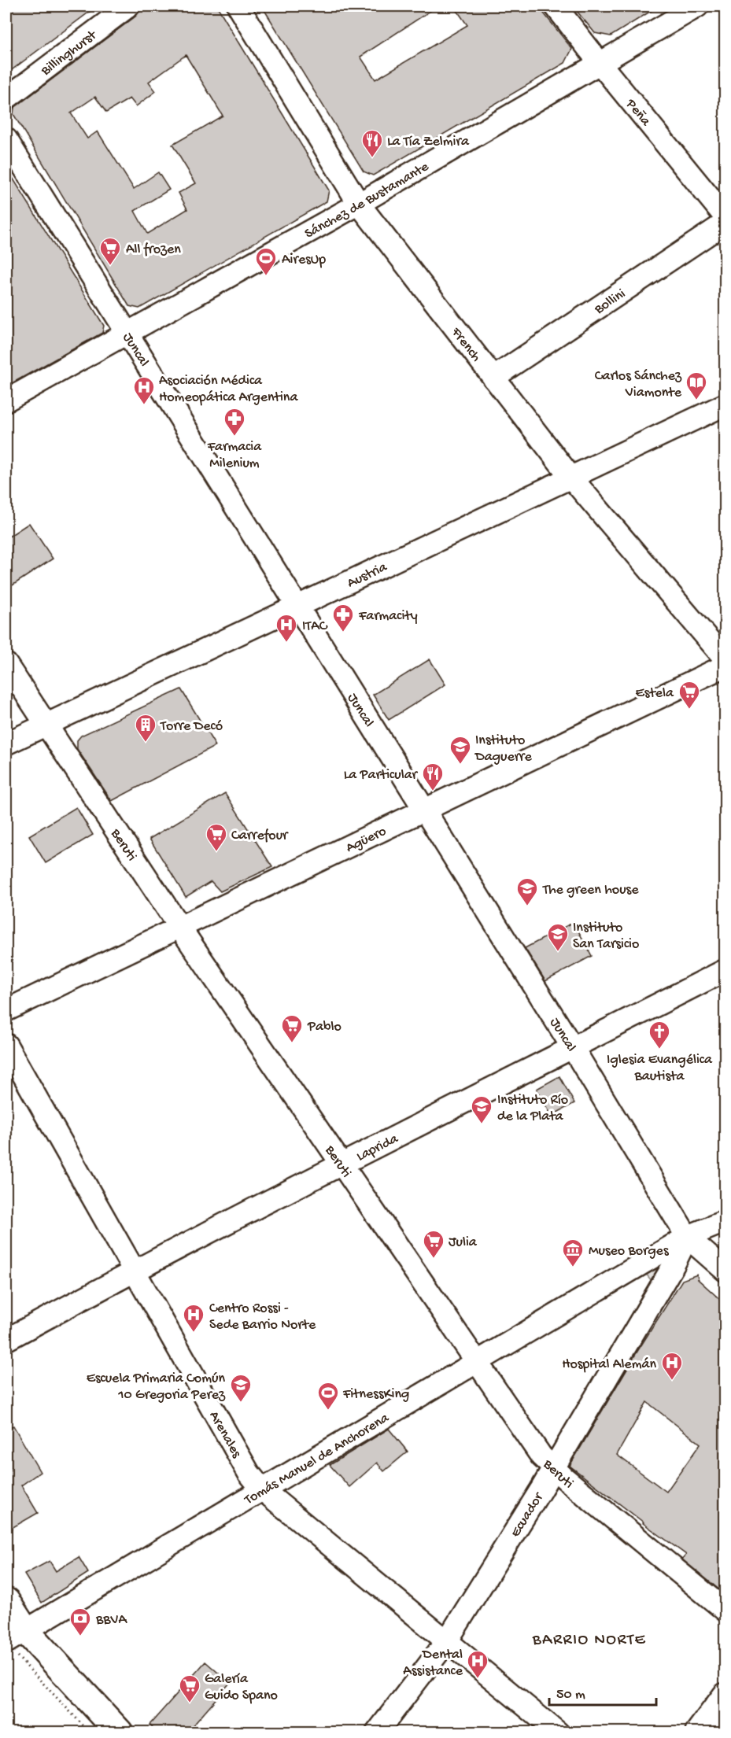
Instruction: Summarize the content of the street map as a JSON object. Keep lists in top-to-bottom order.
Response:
{
  "streets": {
    "street": [
      "Billinghurst",
      "Peña",
      "Sánchez de Bustamante",
      "Bollini",
      "French",
      "Juncal",
      "Austria",
      "Agüero",
      "Beruti",
      "Laprida",
      "Arenales",
      "Tomás Manuel de Anchorena",
      "Ecuador"
    ]
  },
  "crossings": [
    ["Peña", "Sánchez de Bustamante"],
    ["Sánchez de Bustamante", "French"],
    ["Sánchez de Bustamante", "Juncal"],
    ["Bollini", "French"],
    ["French", "Austria"],
    ["Juncal", "Austria"],
    ["Juncal", "Agüero"],
    ["Juncal", "Laprida"],
    ["Juncal", "Tomás Manuel de Anchorena"],
    ["Juncal", "Ecuador"],
    ["Austria", "Beruti"],
    ["Agüero", "Beruti"],
    ["Beruti", "Laprida"],
    ["Beruti", "Tomás Manuel de Anchorena"],
    ["Beruti", "Ecuador"],
    ["Laprida", "Arenales"],
    ["Arenales", "Tomás Manuel de Anchorena"],
    ["Arenales", "Ecuador"],
    ["Tomás Manuel de Anchorena", "Ecuador"]
  ],
  "districts": ["BARRIO NORTE"],
  "places": {
    "restaurant": ["La Tía Zelmira", "La Particular"],
    "supermarket": [
      "All frozen",
      "Estela",
      "Carrefour",
      "Pablo",
      "Julia",
      "Galería Guido Spano"
    ],
    "sports": ["AiresUp", "FitnessKing"],
    "library": ["Carlos Sánchez Viamonte"],
    "hospital": [
      "Asociación Médica Homeopática Argentina",
      "ITAC",
      "Centro Rossi - Sede Barrio Norte",
      "Hospital Alemán",
      "Dental Assistance"
    ],
    "pharmacy": ["Farmacia Milenium", "Farmacity"],
    "building": ["Torre Decó"],
    "school or university": [
      "Instituto Daguerre",
      "The green house",
      "Instituto San Tarsicio",
      "Instituto Río de la Plata",
      "Escuela Primaria Común 10 Gregoria Perez"
    ],
    "church": ["Iglesia Evangélica Bautista"],
    "museum": ["Museo Borges"],
    "bank": ["BBVA"]
  },
  "scale_bar": "50 m"
}
